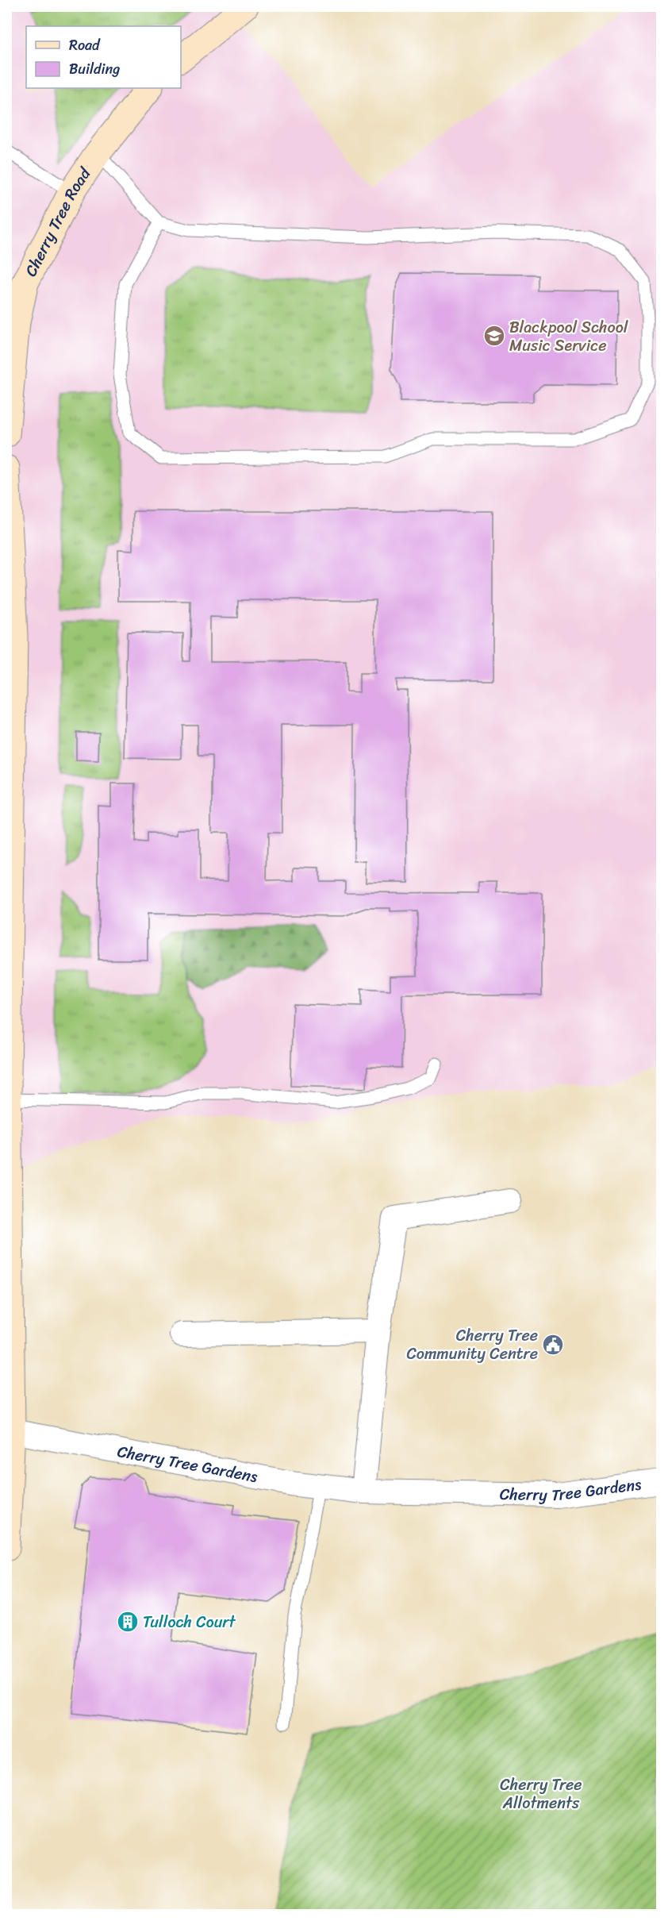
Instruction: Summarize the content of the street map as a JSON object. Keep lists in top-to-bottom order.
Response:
{
  "streets": {
    "street": ["Cherry Tree Road", "Cherry Tree Gardens"]
  },
  "parks": ["Cherry Tree Allotments"],
  "places": {
    "school or university": ["Blackpool School Music Service"],
    "public building": ["Cherry Tree Community Centre"],
    "building": ["Tulloch Court"]
  },
  "legend": ["Road", "Building"]
}
